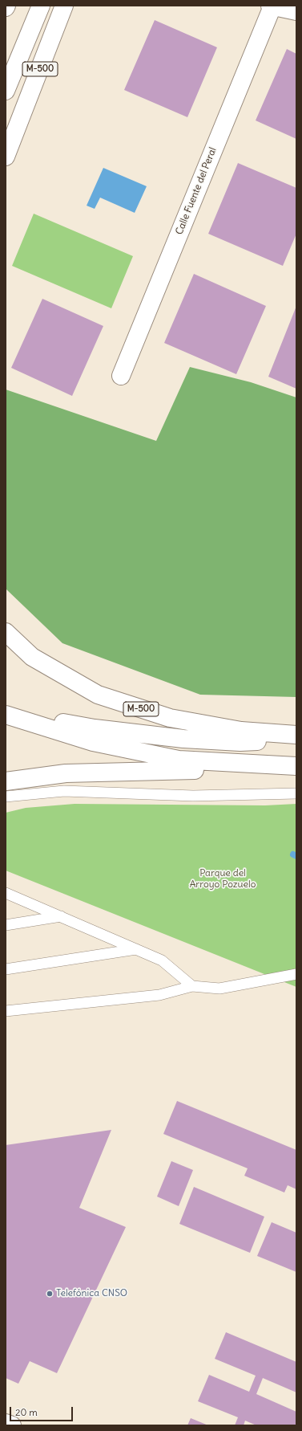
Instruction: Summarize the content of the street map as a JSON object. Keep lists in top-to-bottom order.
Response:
{
  "streets": {
    "main road": ["M-500", "Calle Fuente del Peral"]
  },
  "parks": ["Parque del Arroyo Pozuelo"],
  "places": ["Telefónica CNSO"],
  "scale_bar": "20 m"
}
